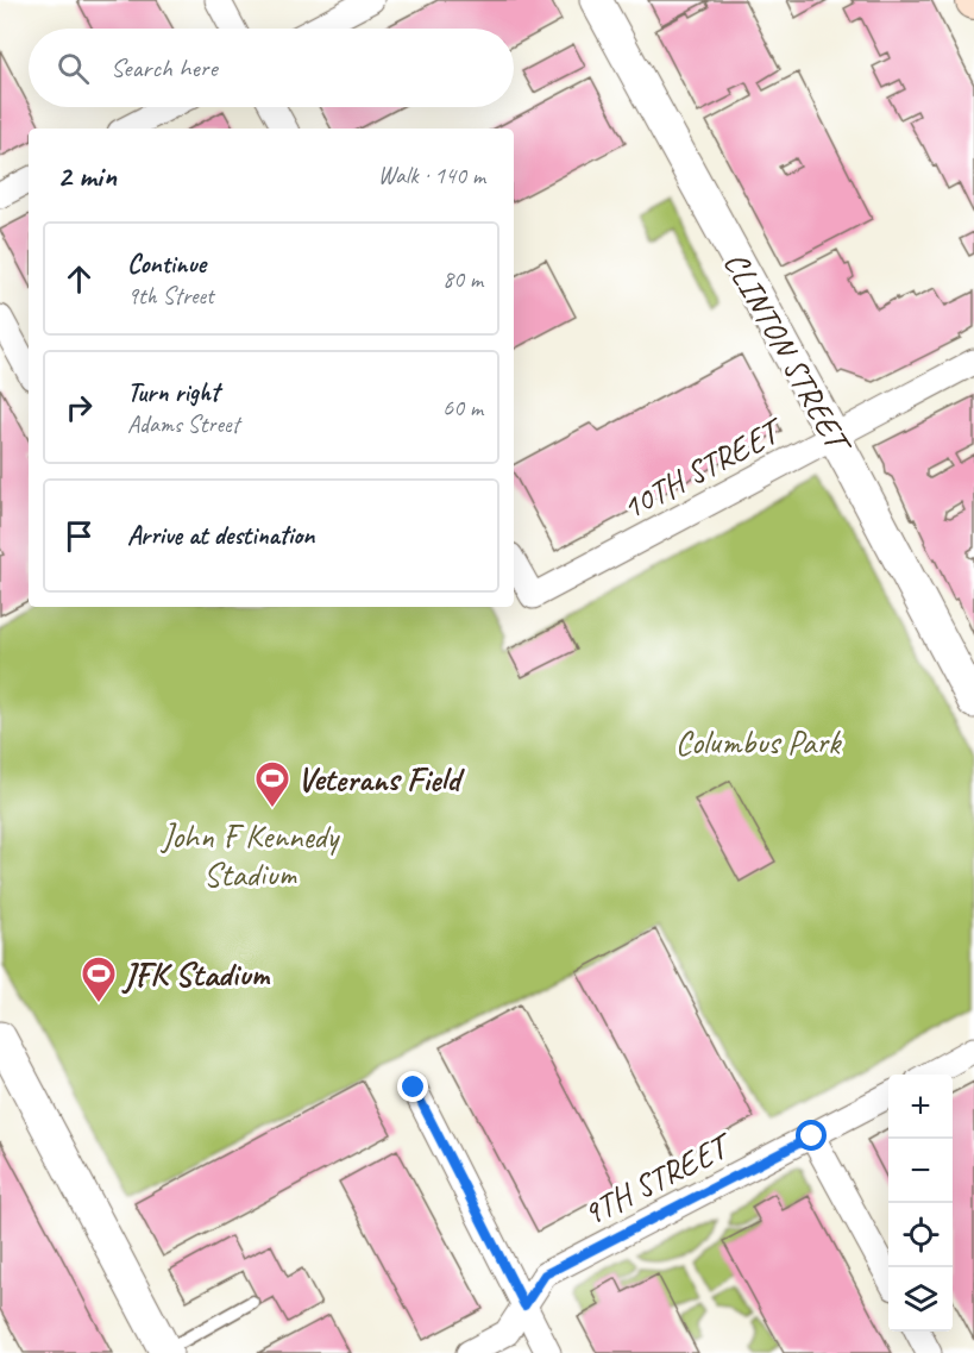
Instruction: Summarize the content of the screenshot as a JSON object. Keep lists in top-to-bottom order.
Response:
{
  "streets": {
    "street": ["CLINTON STREET", "10TH STREET", "9TH STREET"]
  },
  "crossings": [
    ["CLINTON STREET", "10TH STREET"]
  ],
  "parks": ["Columbus Park", "John F Kennedy Stadium"],
  "places": {
    "sports": ["Veterans Field", "JFK Stadium"]
  },
  "page": {
    "search": "Search here",
    "heading": ["2 min", "Walk · 140 m"],
    "list": [
      ["Continue", "9th Street", "80 m"],
      ["Turn right", "Adams Street", "60 m"],
      "Arrive at destination"
    ],
    "map_buttons": ["+", "−"]
  }
}
